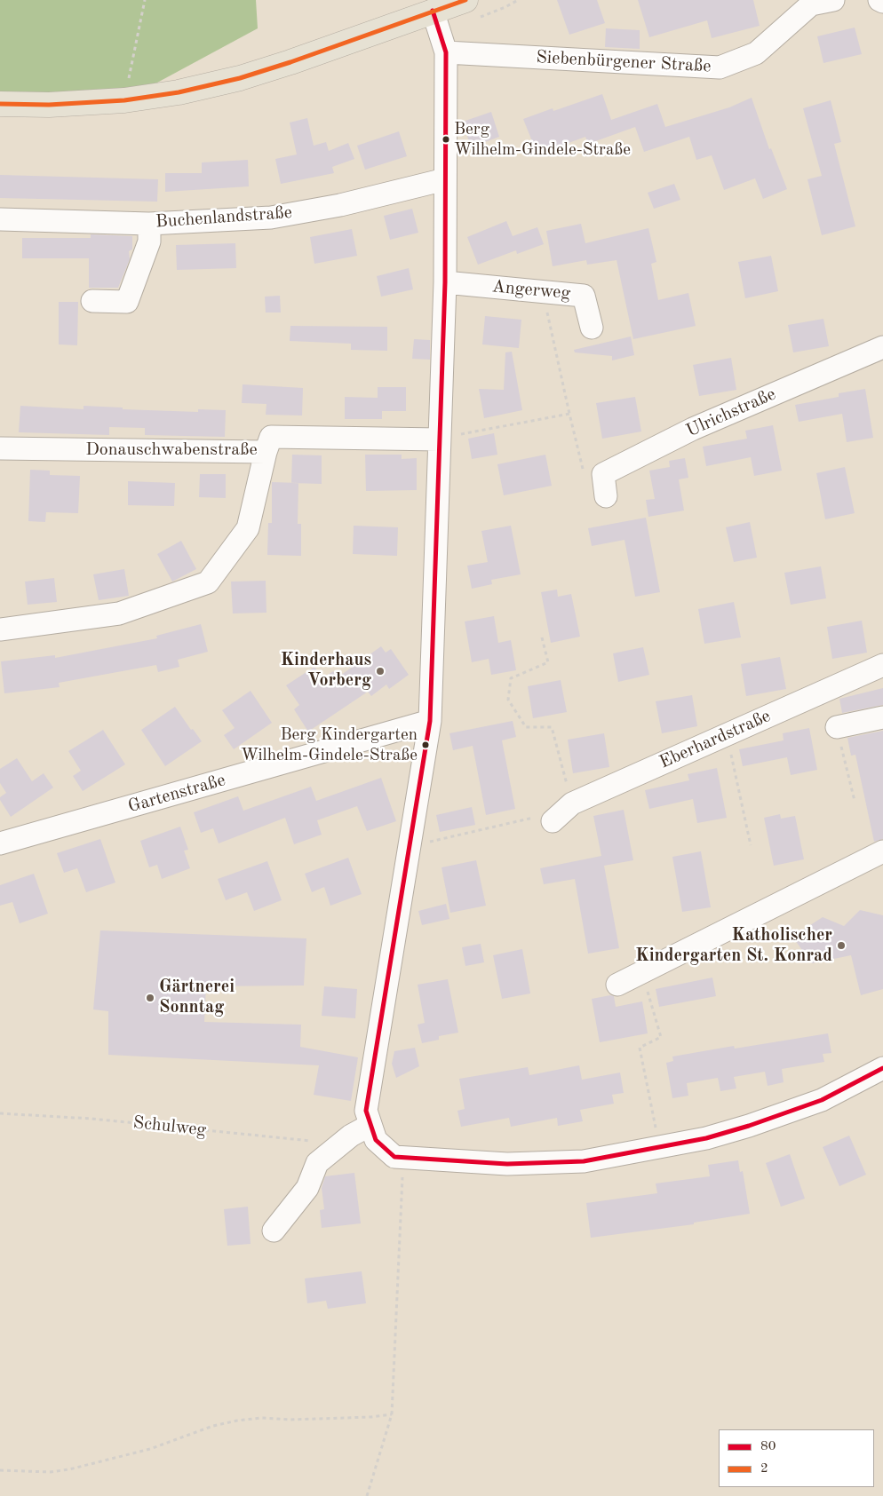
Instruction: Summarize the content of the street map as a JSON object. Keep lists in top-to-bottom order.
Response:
{
  "streets": {
    "street": [
      "Siebenbürgener Straße",
      "Buchenlandstraße",
      "Angerweg",
      "Ulrichstraße",
      "Donauschwabenstraße",
      "Eberhardstraße",
      "Gartenstraße"
    ],
    "path": ["Schulweg"]
  },
  "places": [
    "Berg Wilhelm-Gindele-Straße",
    "Kinderhaus Vorberg",
    "Berg Kindergarten Wilhelm-Gindele-Straße",
    "Katholischer Kindergarten St. Konrad",
    "Gärtnerei Sonntag"
  ],
  "lines": ["transit line 2", "transit line 80"],
  "legend": ["80", "2"]
}
